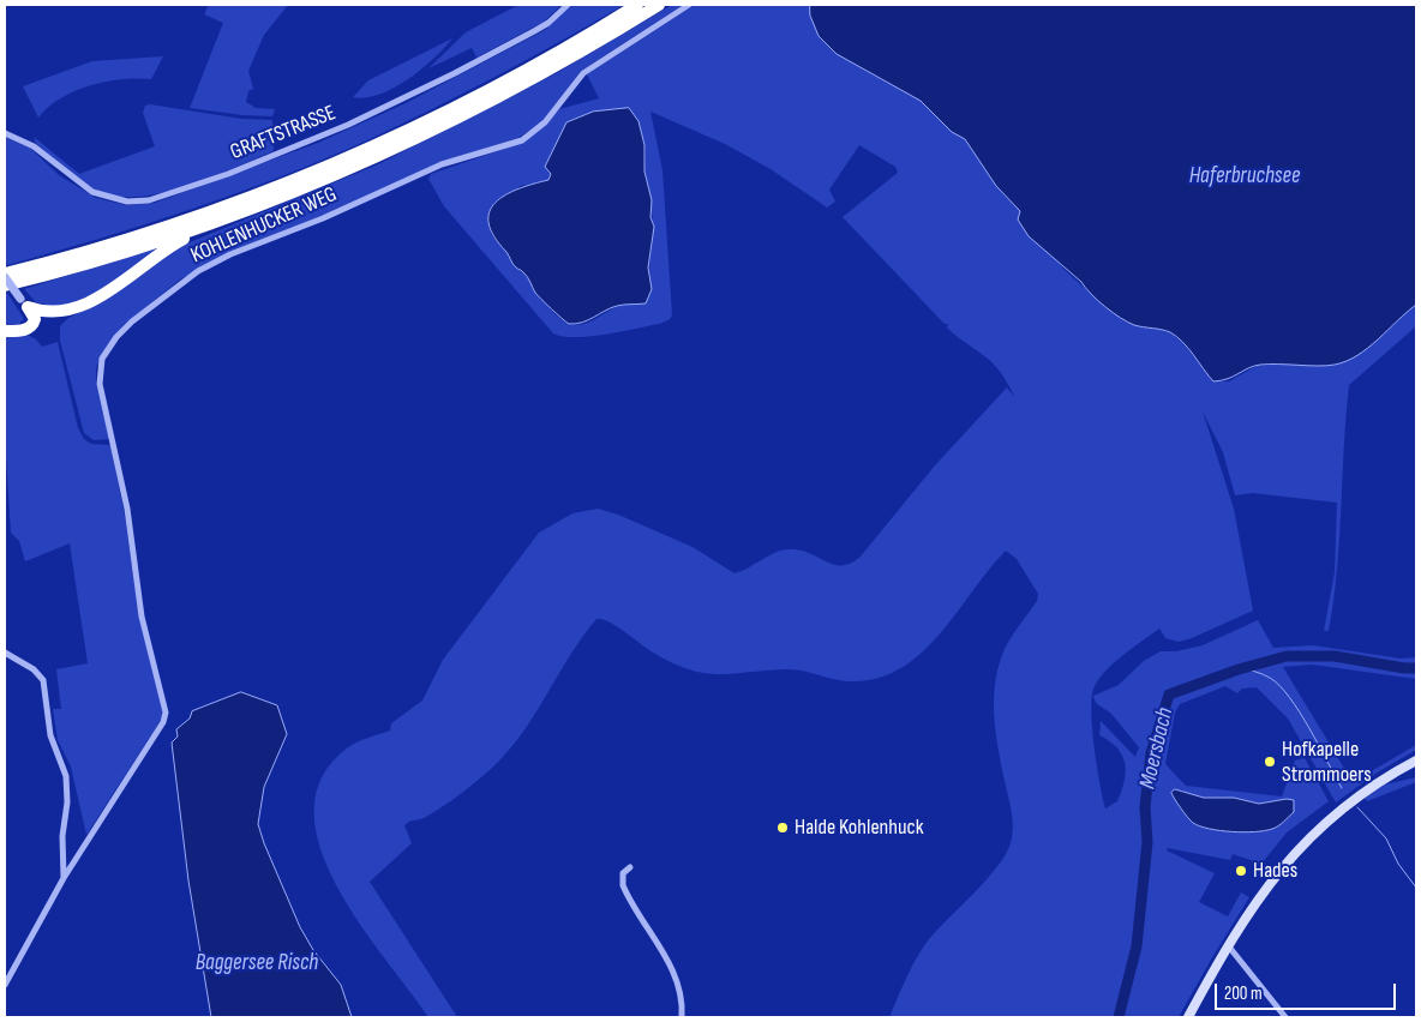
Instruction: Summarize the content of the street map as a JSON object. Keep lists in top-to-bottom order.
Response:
{
  "streets": {
    "street": ["GRAFTSTRASSE", "KOHLENHUCKER WEG"]
  },
  "water": ["Haferbruchsee", "Moersbach", "Baggersee Risch"],
  "places": ["Hofkapelle Strommoers", "Halde Kohlenhuck", "Hades"],
  "scale_bar": "200 m"
}
